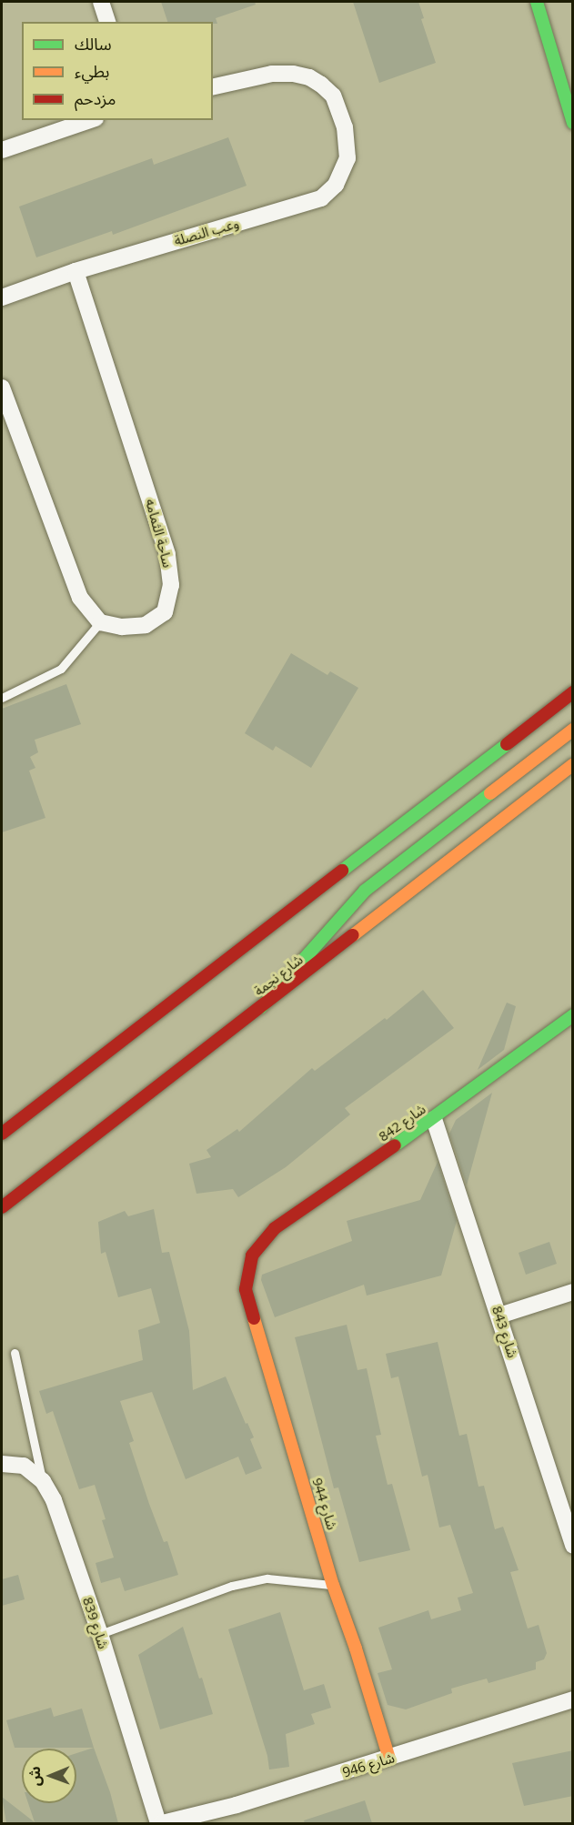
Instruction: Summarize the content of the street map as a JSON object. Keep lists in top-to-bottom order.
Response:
{
  "streets": {
    "main road": ["شارع نجمة", "شارع 842", "شارع 944"],
    "street": [
      "وعب النصلة",
      "ساحة الثمامه",
      "شارع 843",
      "شارع 839",
      "شارع 946"
    ]
  },
  "crossings": [
    ["وعب النصلة", "ساحة الثمامه"],
    ["شارع 842", "شارع 843"],
    ["شارع 842", "شارع 944"],
    ["شارع 944", "شارع 946"],
    ["شارع 839", "شارع 946"]
  ],
  "legend": ["سالك", "بطيء", "مزدحم"],
  "north": "left"
}
